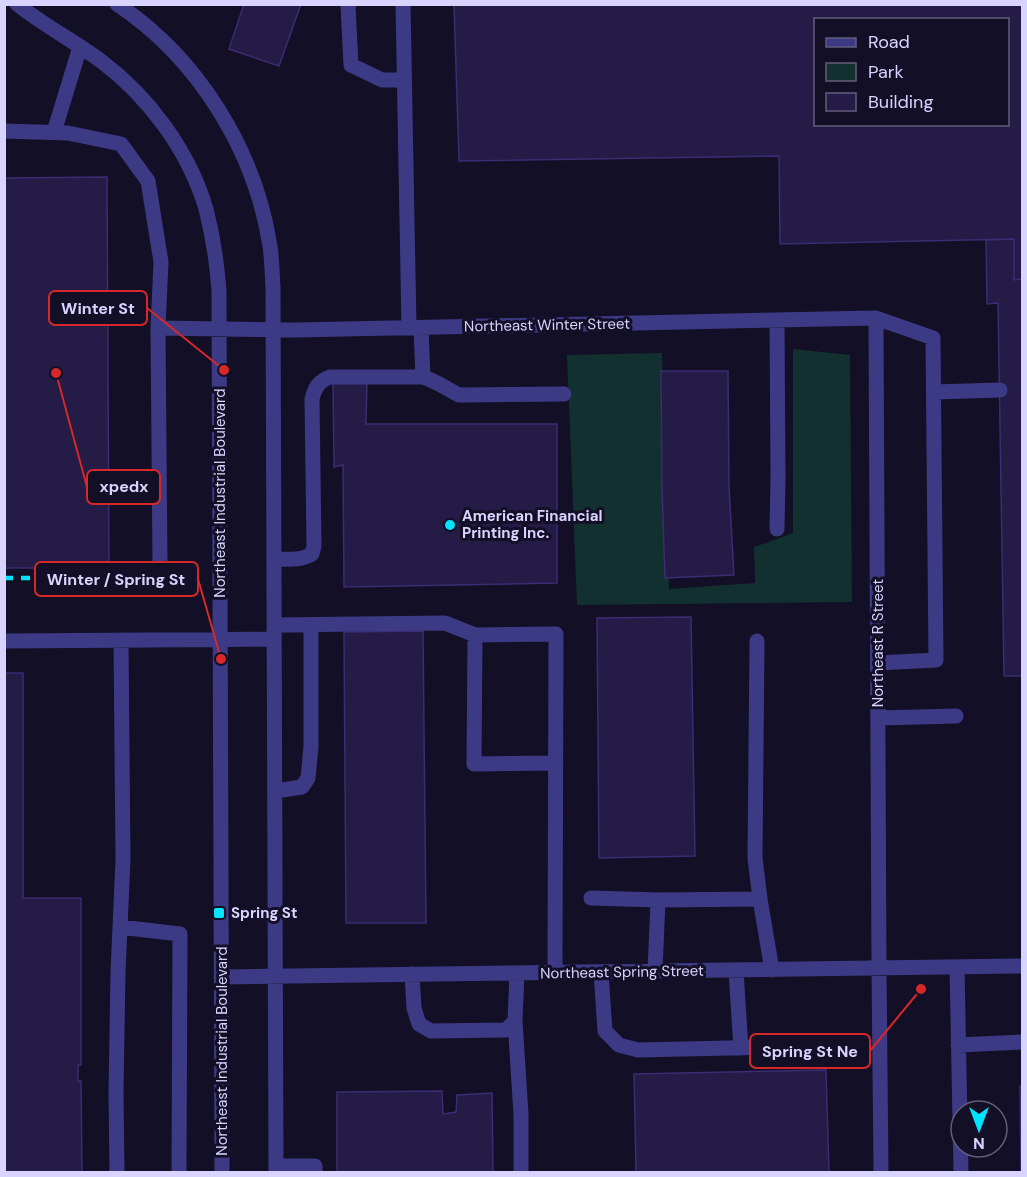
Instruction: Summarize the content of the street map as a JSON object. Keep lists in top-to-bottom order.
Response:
{
  "streets": {
    "street": [
      "Northeast Winter Street",
      "Northeast Industrial Boulevard",
      "Northeast R Street",
      "Northeast Spring Street"
    ]
  },
  "crossings": [
    ["Northeast Winter Street", "Northeast Industrial Boulevard"],
    ["Northeast Winter Street", "Northeast R Street"],
    ["Northeast Industrial Boulevard", "Northeast Spring Street"],
    ["Northeast R Street", "Northeast Spring Street"]
  ],
  "places": {
    "other": [
      "Winter St",
      "xpedx",
      "American Financial Printing Inc.",
      "Winter / Spring St",
      "Spring St Ne"
    ],
    "transit": ["Spring St"]
  },
  "legend": ["Road", "Park", "Building"],
  "north": "bottom"
}
